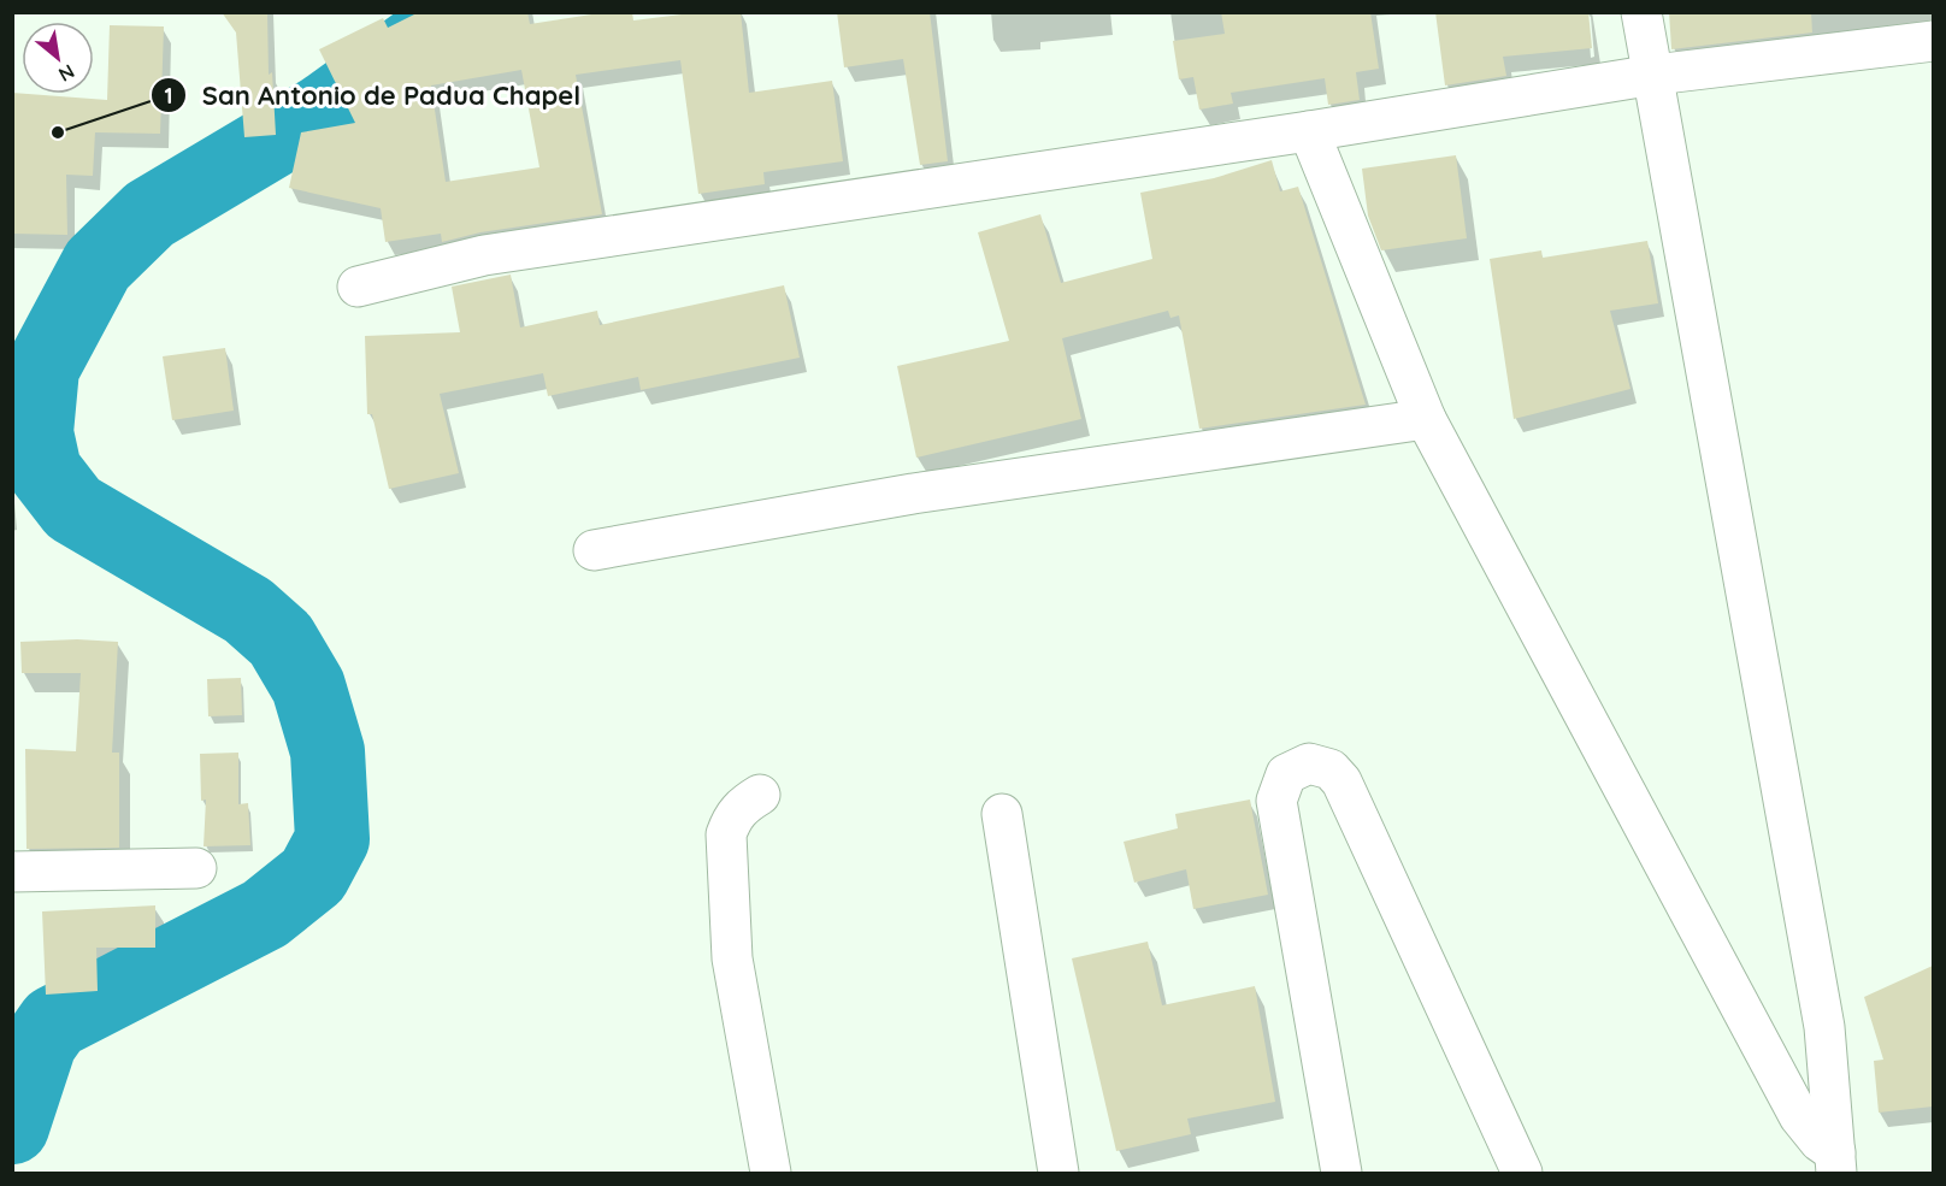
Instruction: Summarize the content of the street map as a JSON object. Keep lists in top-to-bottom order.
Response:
{
  "places": ["San Antonio de Padua Chapel"],
  "north": "bottom right"
}
